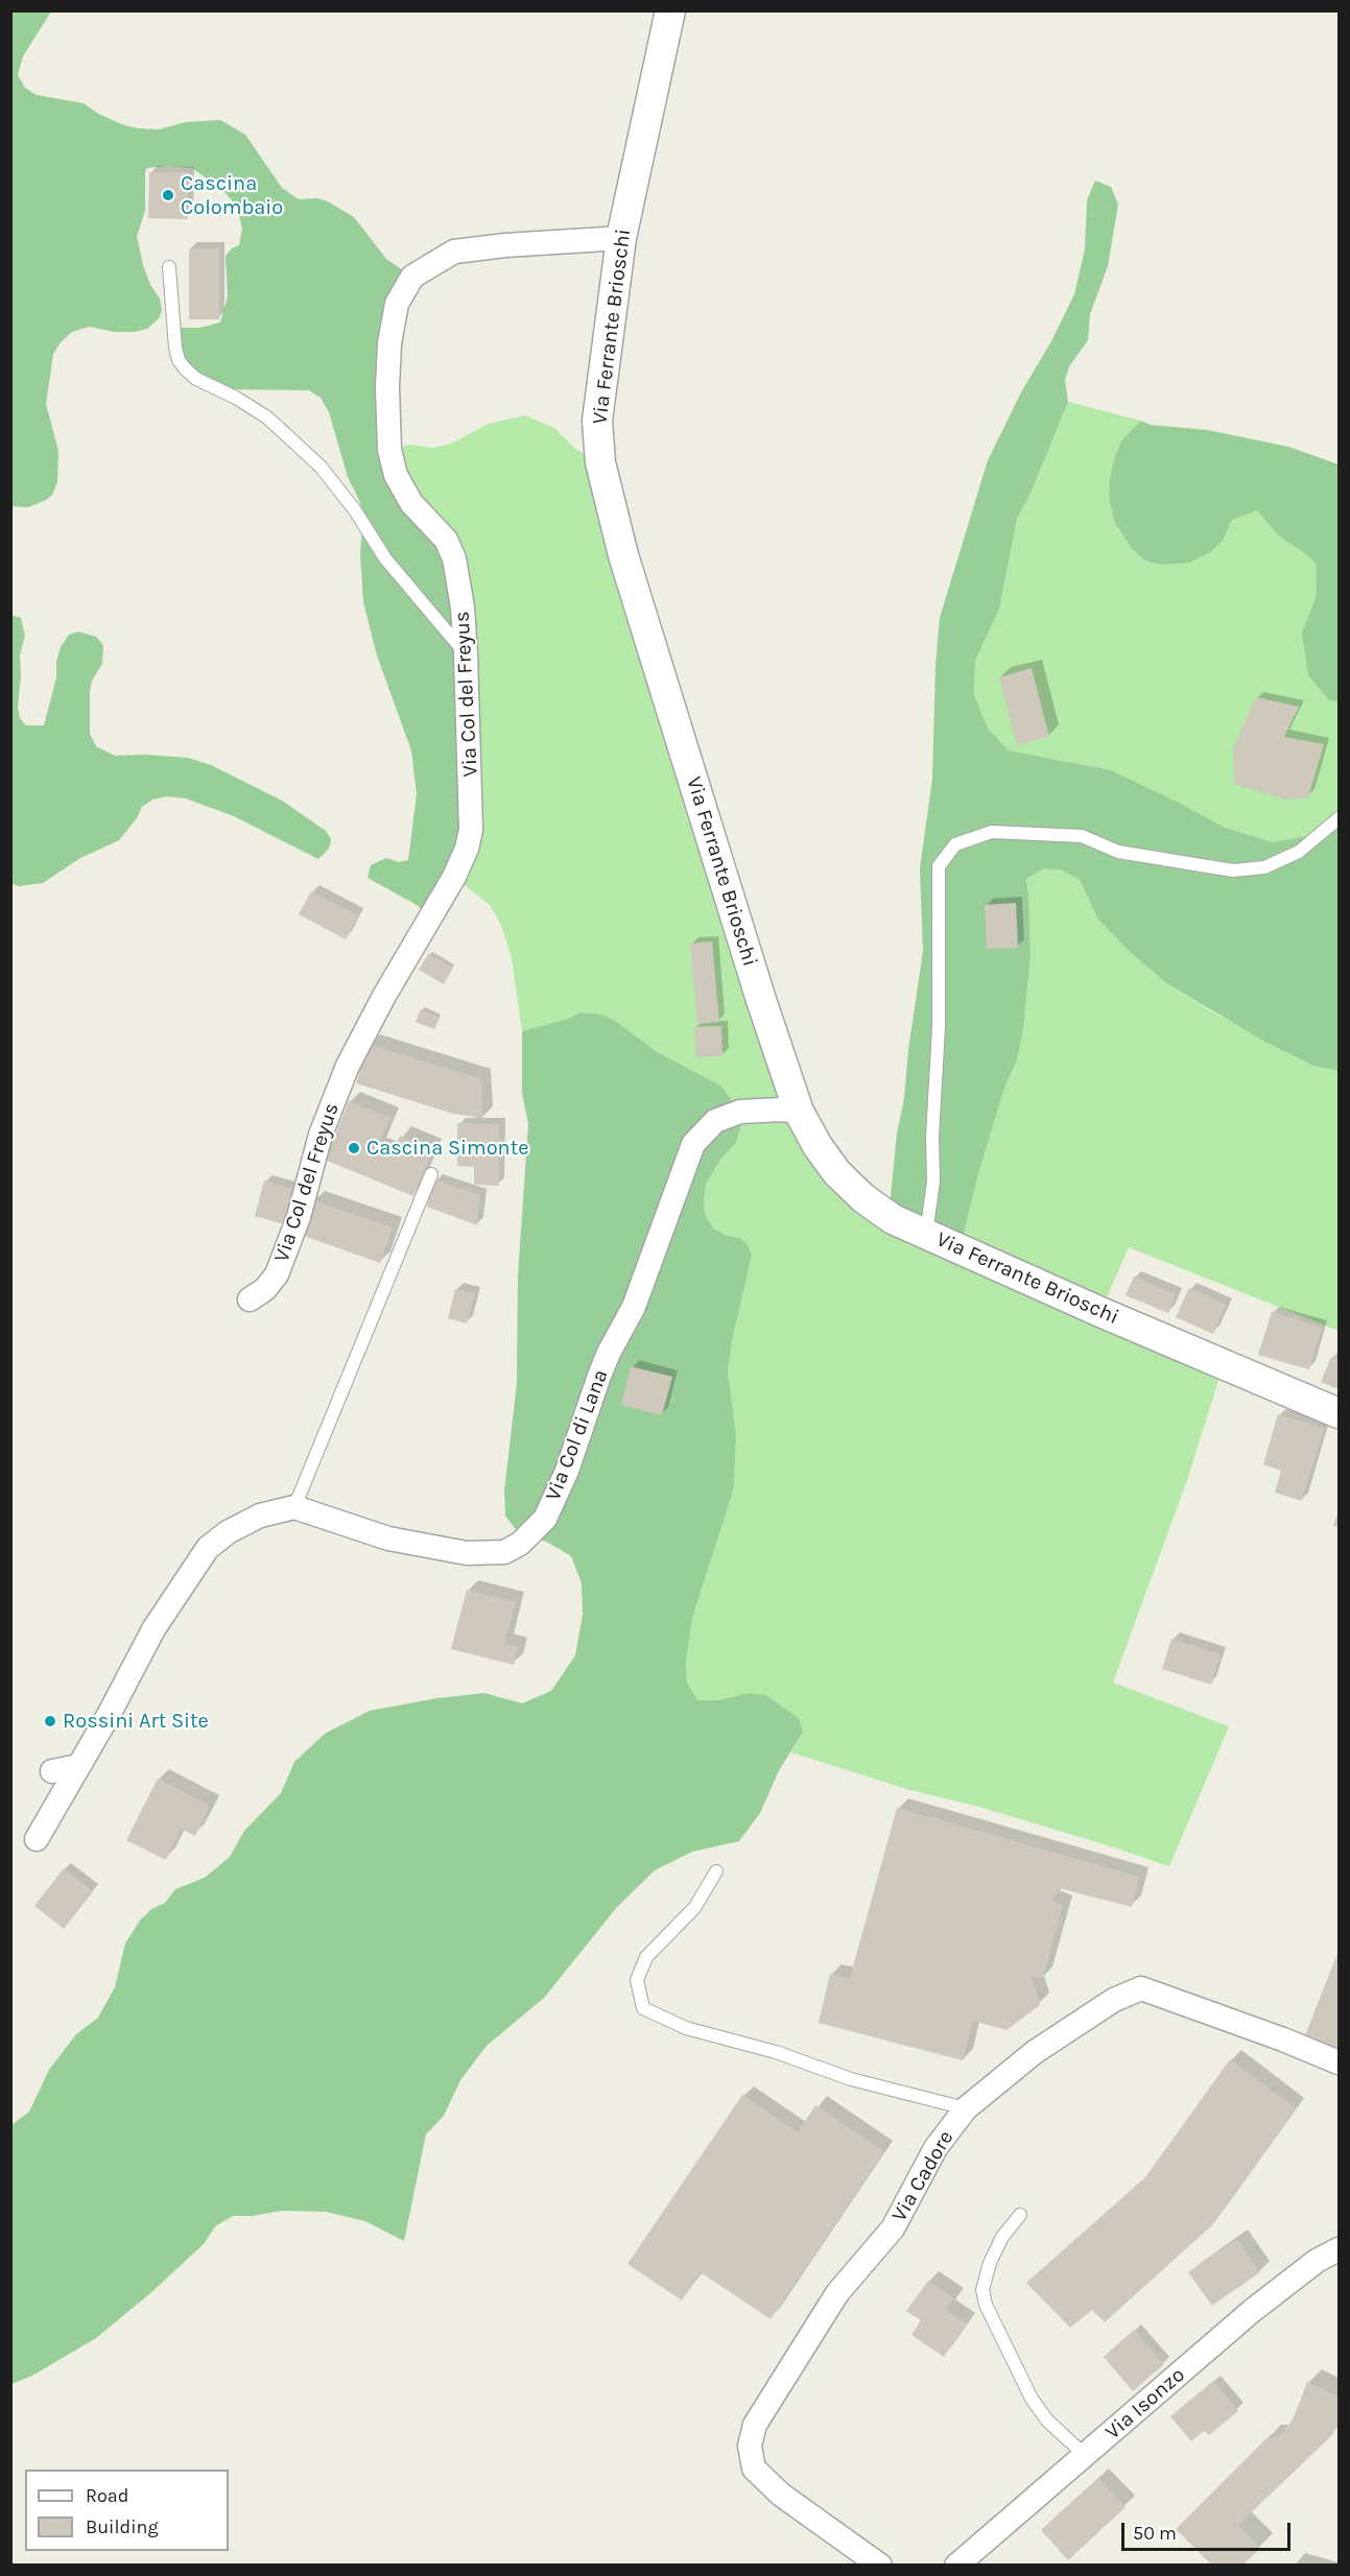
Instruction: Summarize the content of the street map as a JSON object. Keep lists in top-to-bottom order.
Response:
{
  "streets": {
    "street": [
      "Via Ferrante Brioschi",
      "Via Col del Freyus",
      "Via Col di Lana",
      "Via Cadore",
      "Via Isonzo"
    ]
  },
  "crossings": [
    ["Via Ferrante Brioschi", "Via Col del Freyus"],
    ["Via Ferrante Brioschi", "Via Col di Lana"]
  ],
  "places": ["Cascina Colombaio", "Cascina Simonte", "Rossini Art Site"],
  "legend": ["Road", "Building"],
  "scale_bar": "50 m"
}
